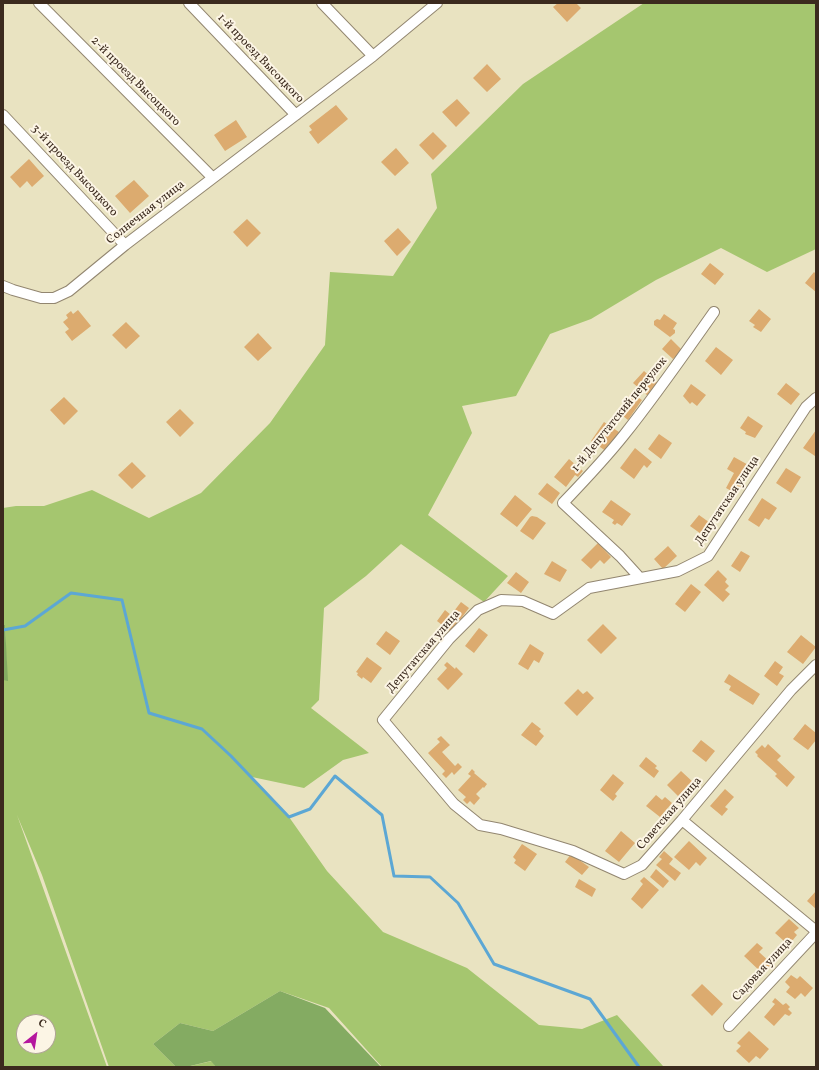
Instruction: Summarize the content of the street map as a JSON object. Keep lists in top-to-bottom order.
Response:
{
  "streets": {
    "street": [
      "1-й проезд Высоцкого",
      "2-й проезд Высоцкого",
      "3-й проезд Высоцкого",
      "Солнечная улица",
      "1-й Депутатский переулок",
      "Депутатская улица",
      "Советская улица",
      "Садовая улица"
    ]
  },
  "crossings": [
    ["1-й проезд Высоцкого", "Солнечная улица"],
    ["2-й проезд Высоцкого", "Солнечная улица"],
    ["3-й проезд Высоцкого", "Солнечная улица"],
    ["1-й Депутатский переулок", "Депутатская улица"],
    ["Депутатская улица", "Советская улица"]
  ],
  "north": "top right"
}
